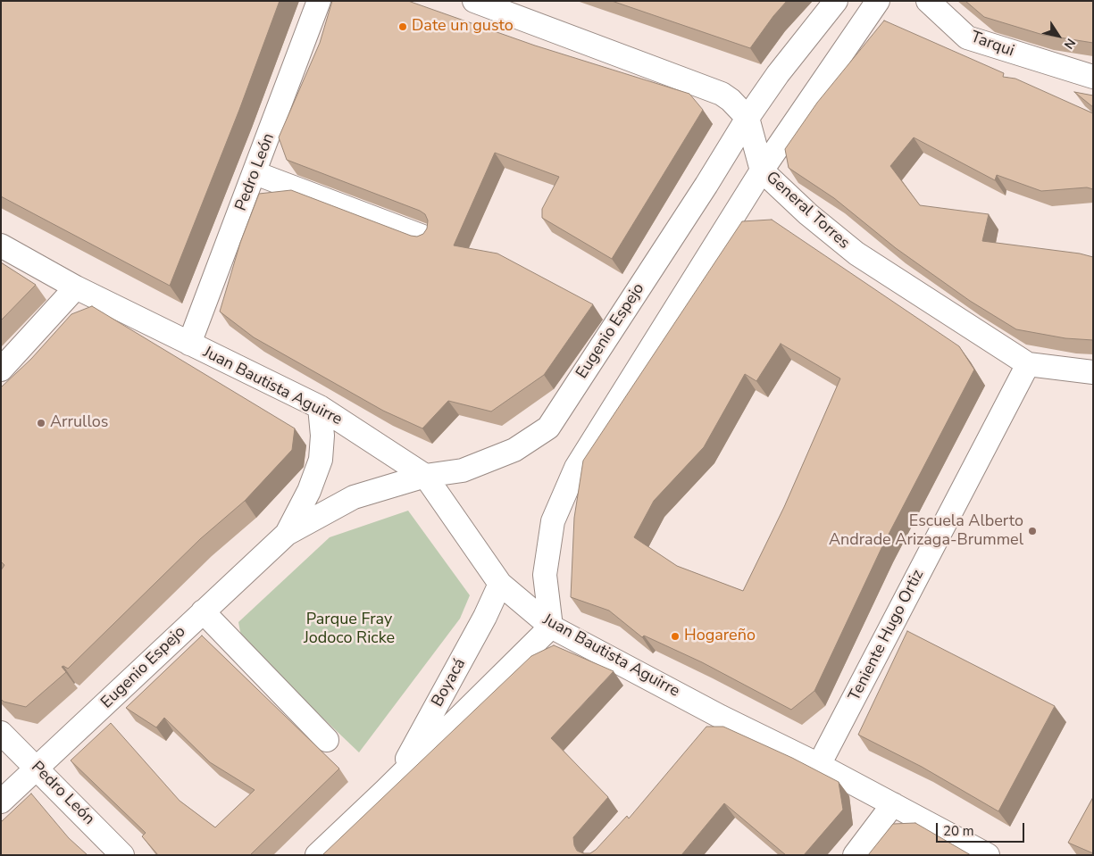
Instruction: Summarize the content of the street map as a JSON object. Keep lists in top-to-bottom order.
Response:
{
  "streets": {
    "street": [
      "Tarqui",
      "Pedro León",
      "General Torres",
      "Eugenio Espejo",
      "Juan Bautista Aguirre",
      "Teniente Hugo Ortiz",
      "Boyacá"
    ]
  },
  "crossings": [
    ["Pedro León", "Eugenio Espejo"],
    ["Pedro León", "Juan Bautista Aguirre"],
    ["General Torres", "Eugenio Espejo"],
    ["General Torres", "Teniente Hugo Ortiz"],
    ["Eugenio Espejo", "Juan Bautista Aguirre"],
    ["Juan Bautista Aguirre", "Teniente Hugo Ortiz"],
    ["Juan Bautista Aguirre", "Boyacá"]
  ],
  "parks": ["Parque Fray Jodoco Ricke"],
  "places": [
    "Date un gusto",
    "Arrullos",
    "Escuela Alberto Andrade Arizaga-Brummel",
    "Hogareño"
  ],
  "scale_bar": "20 m",
  "north": "bottom right"
}
